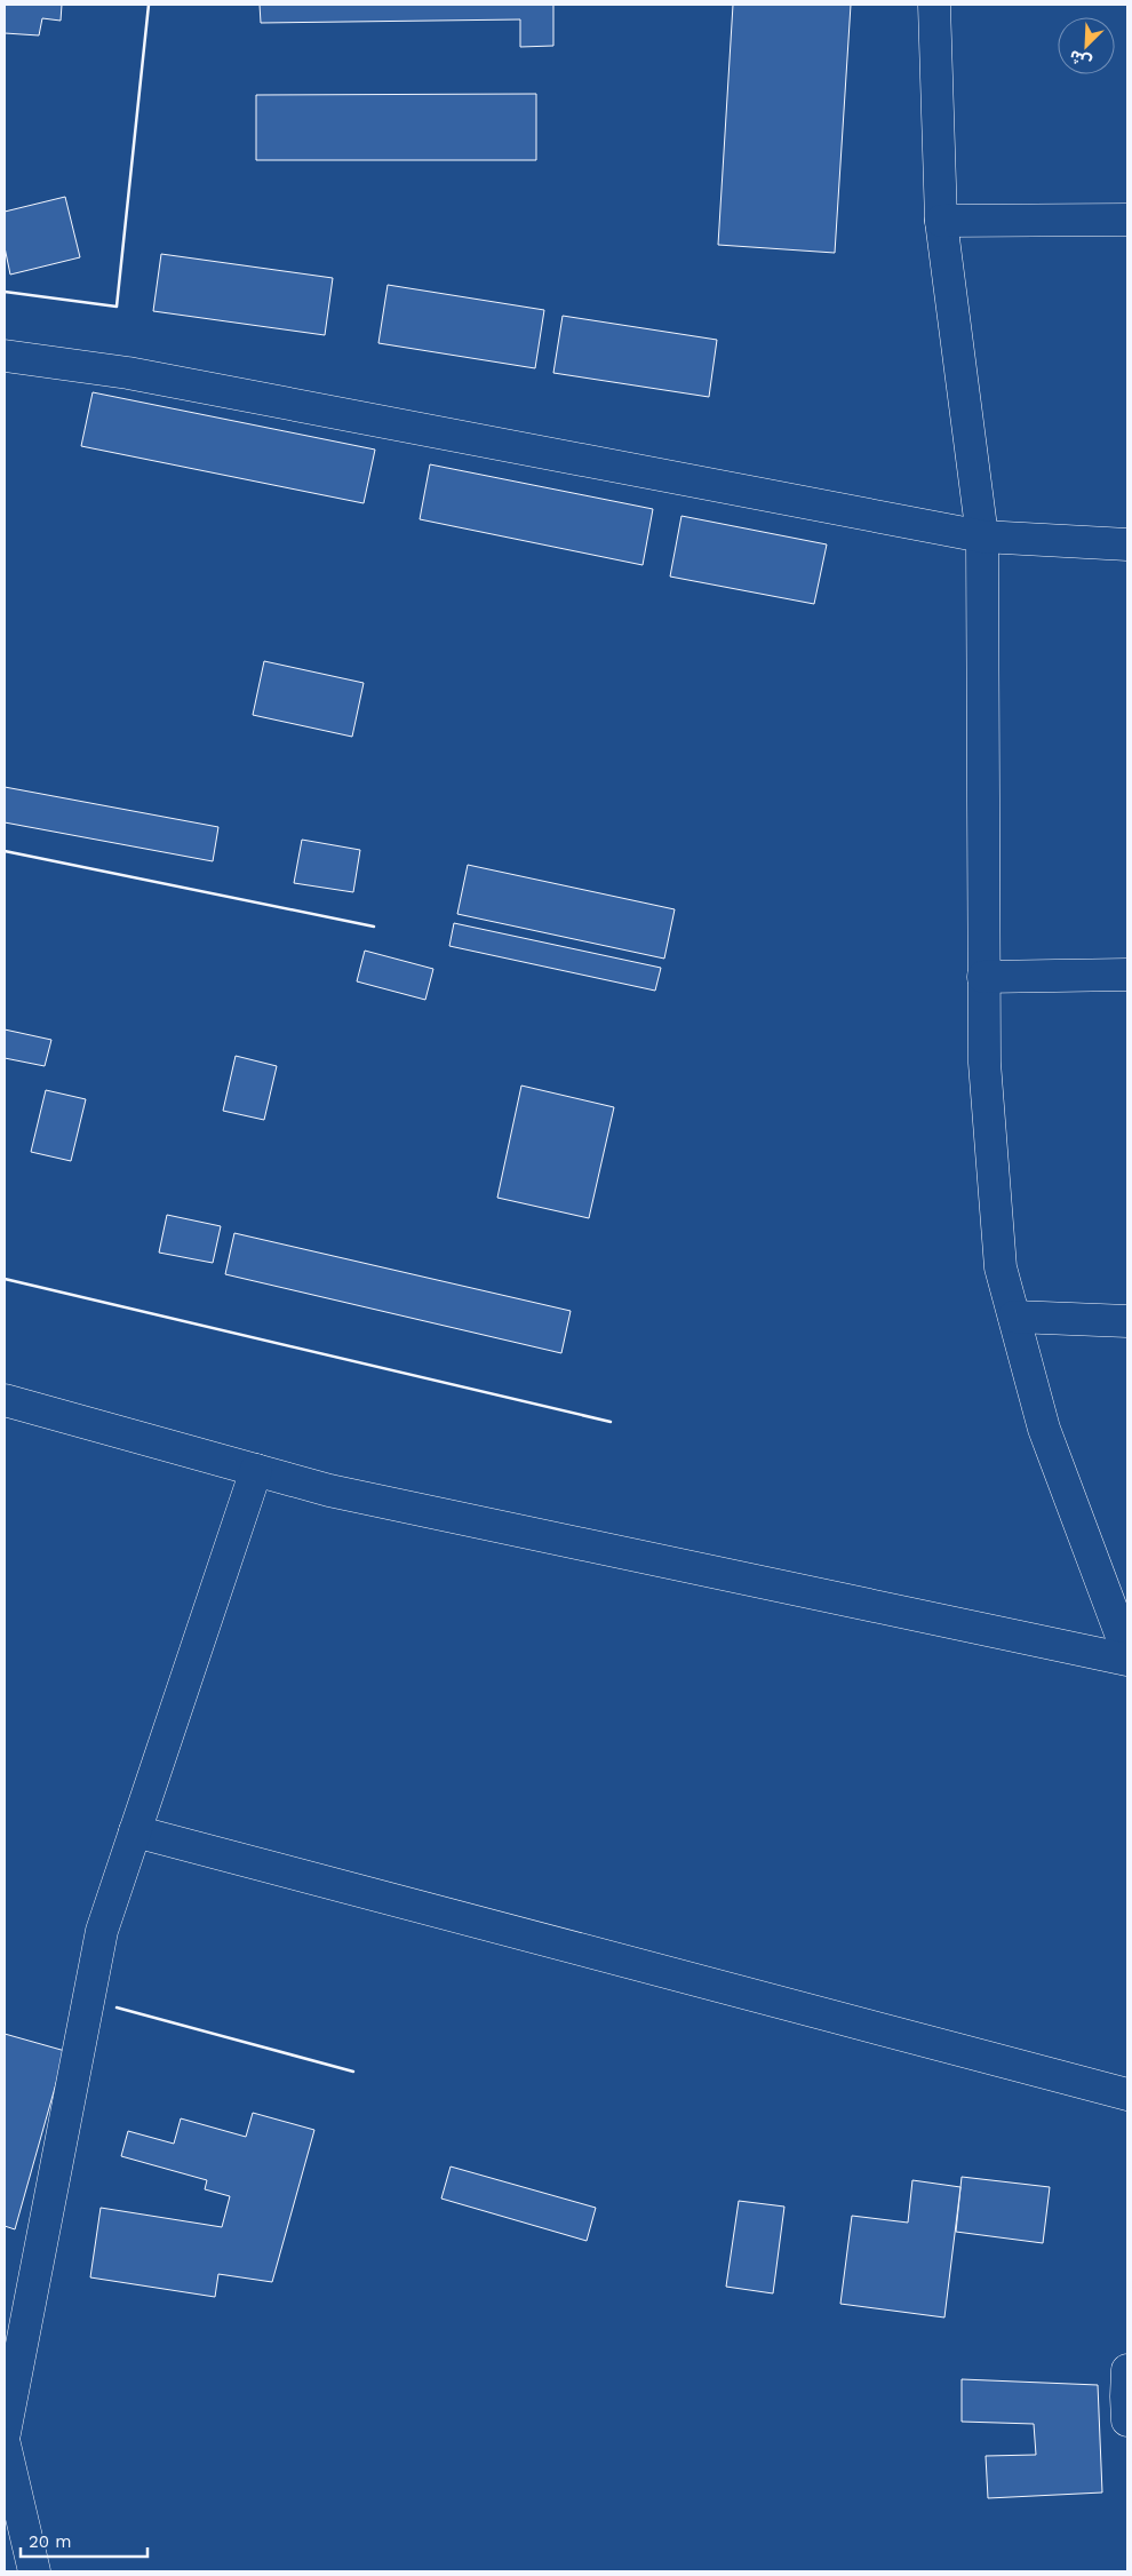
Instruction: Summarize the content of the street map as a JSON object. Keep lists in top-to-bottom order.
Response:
{
  "scale_bar": "20 m",
  "north": "bottom left"
}
